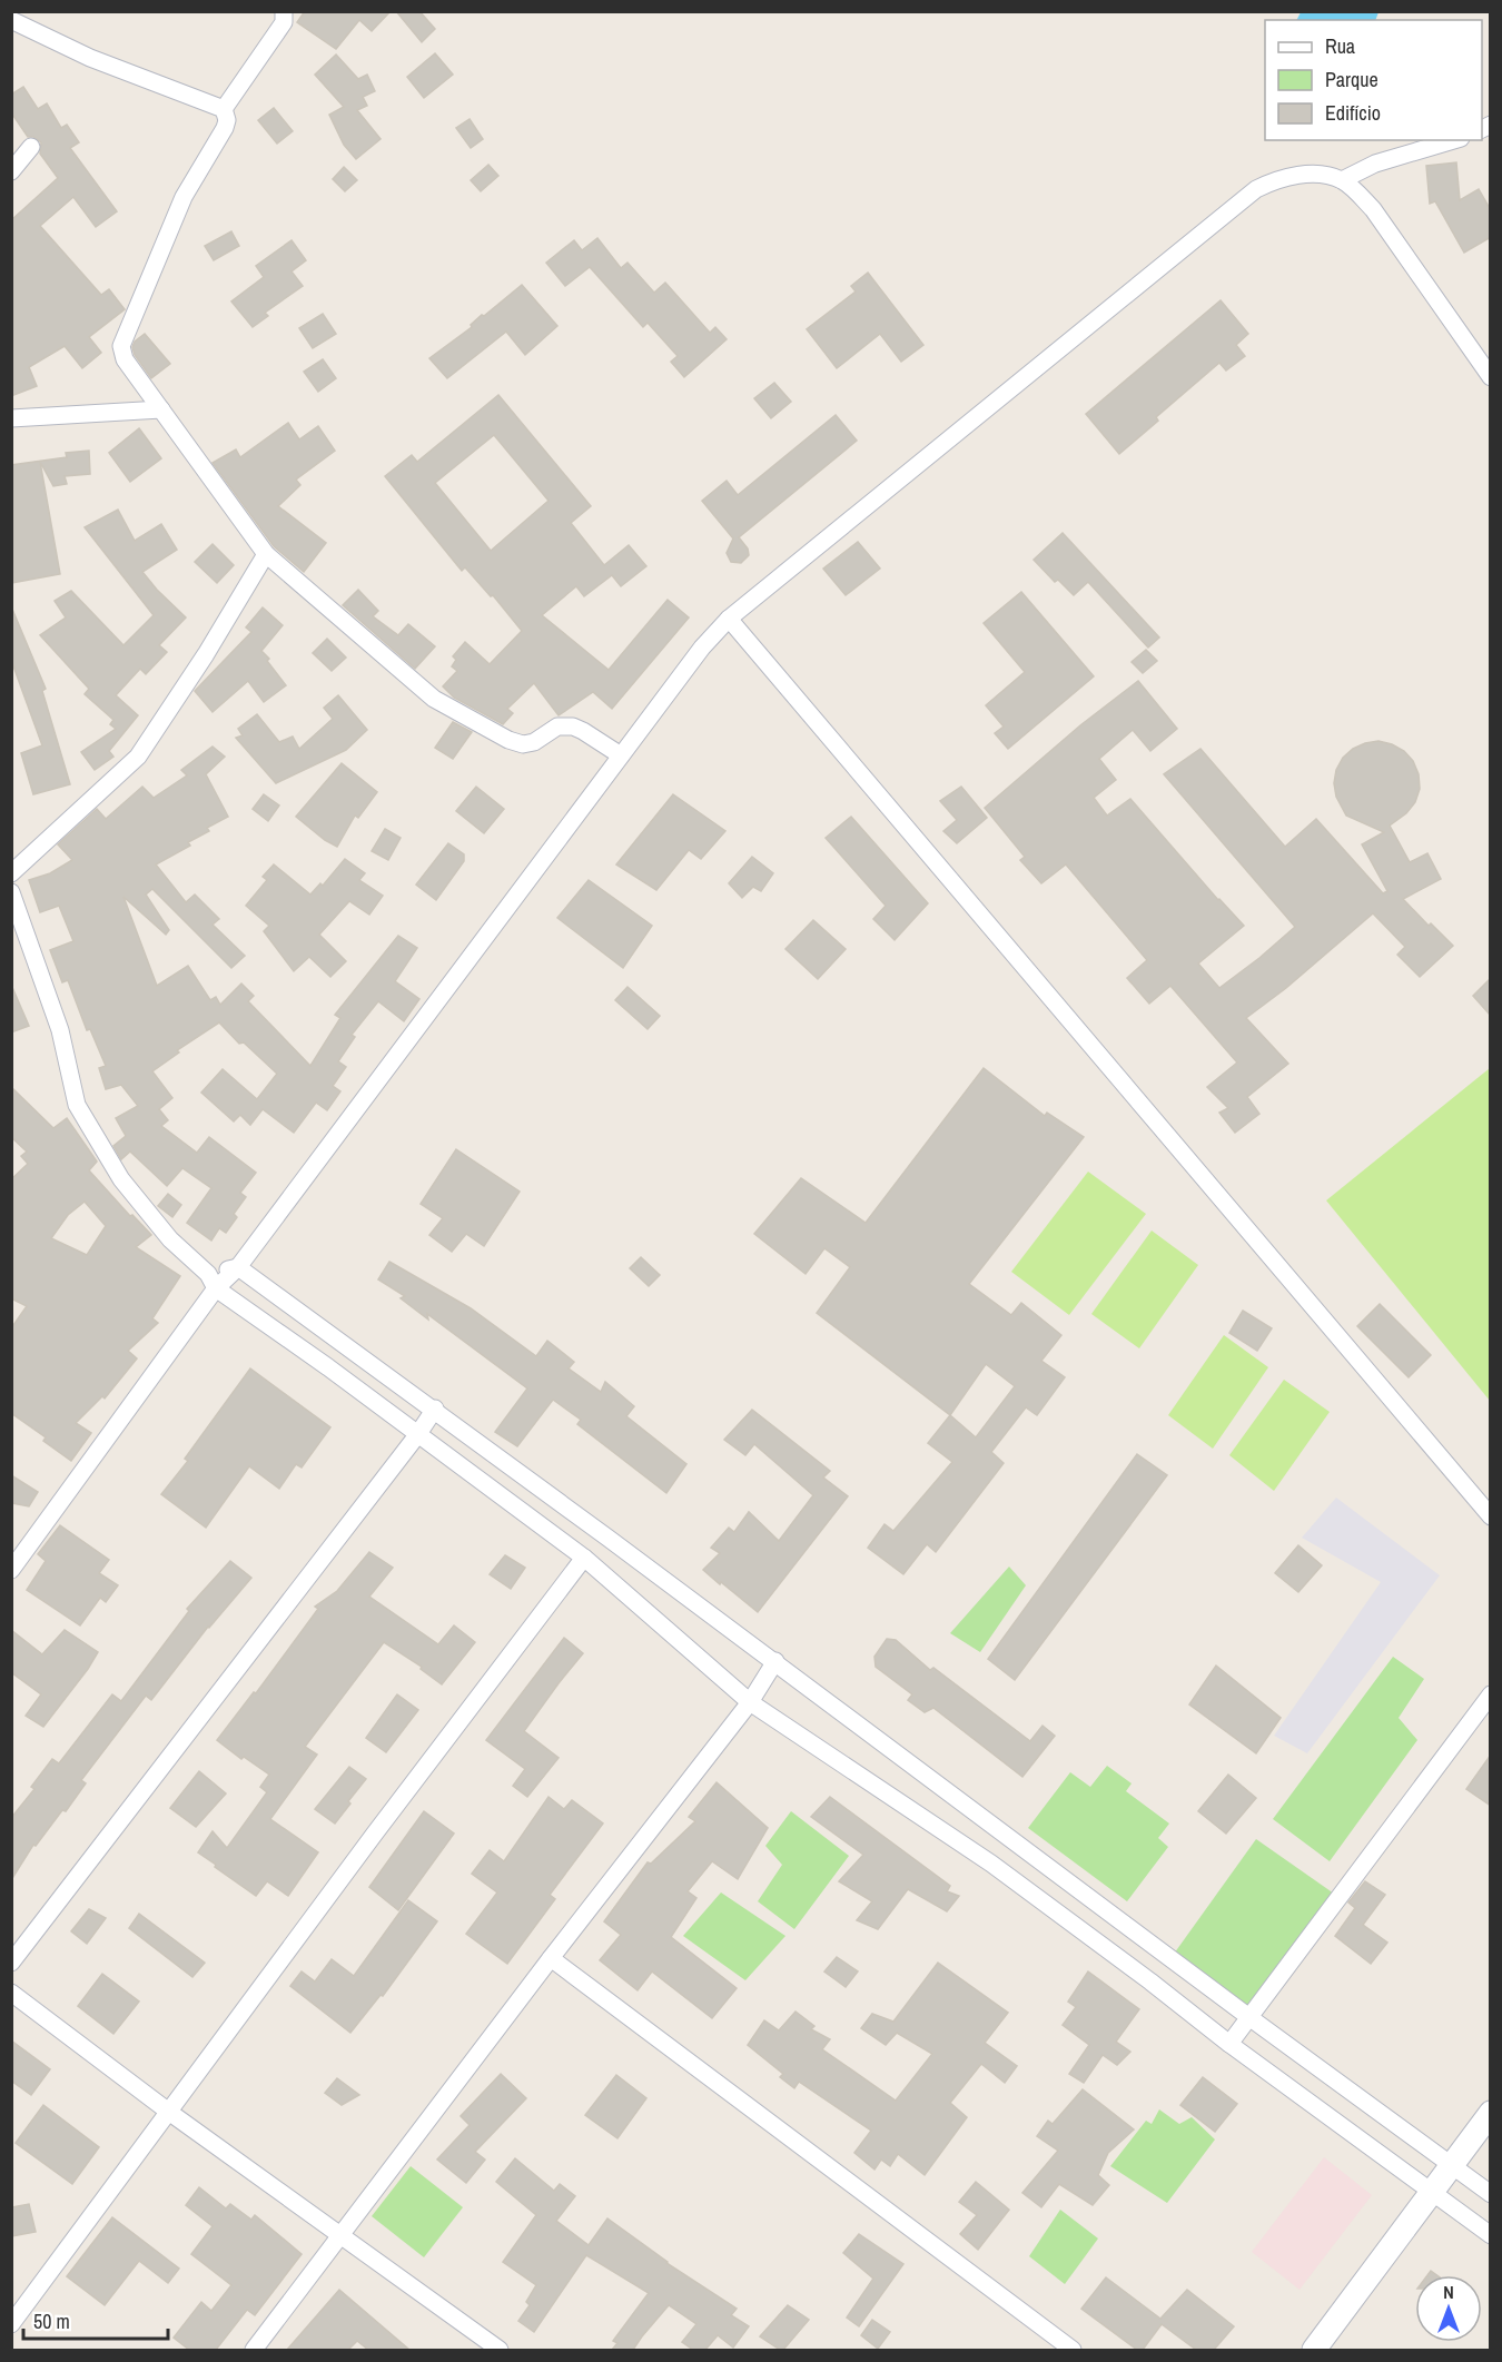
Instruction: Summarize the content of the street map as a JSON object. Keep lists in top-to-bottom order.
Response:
{
  "legend": ["Rua", "Parque", "Edifício"],
  "scale_bar": "50 m",
  "north": "top"
}
